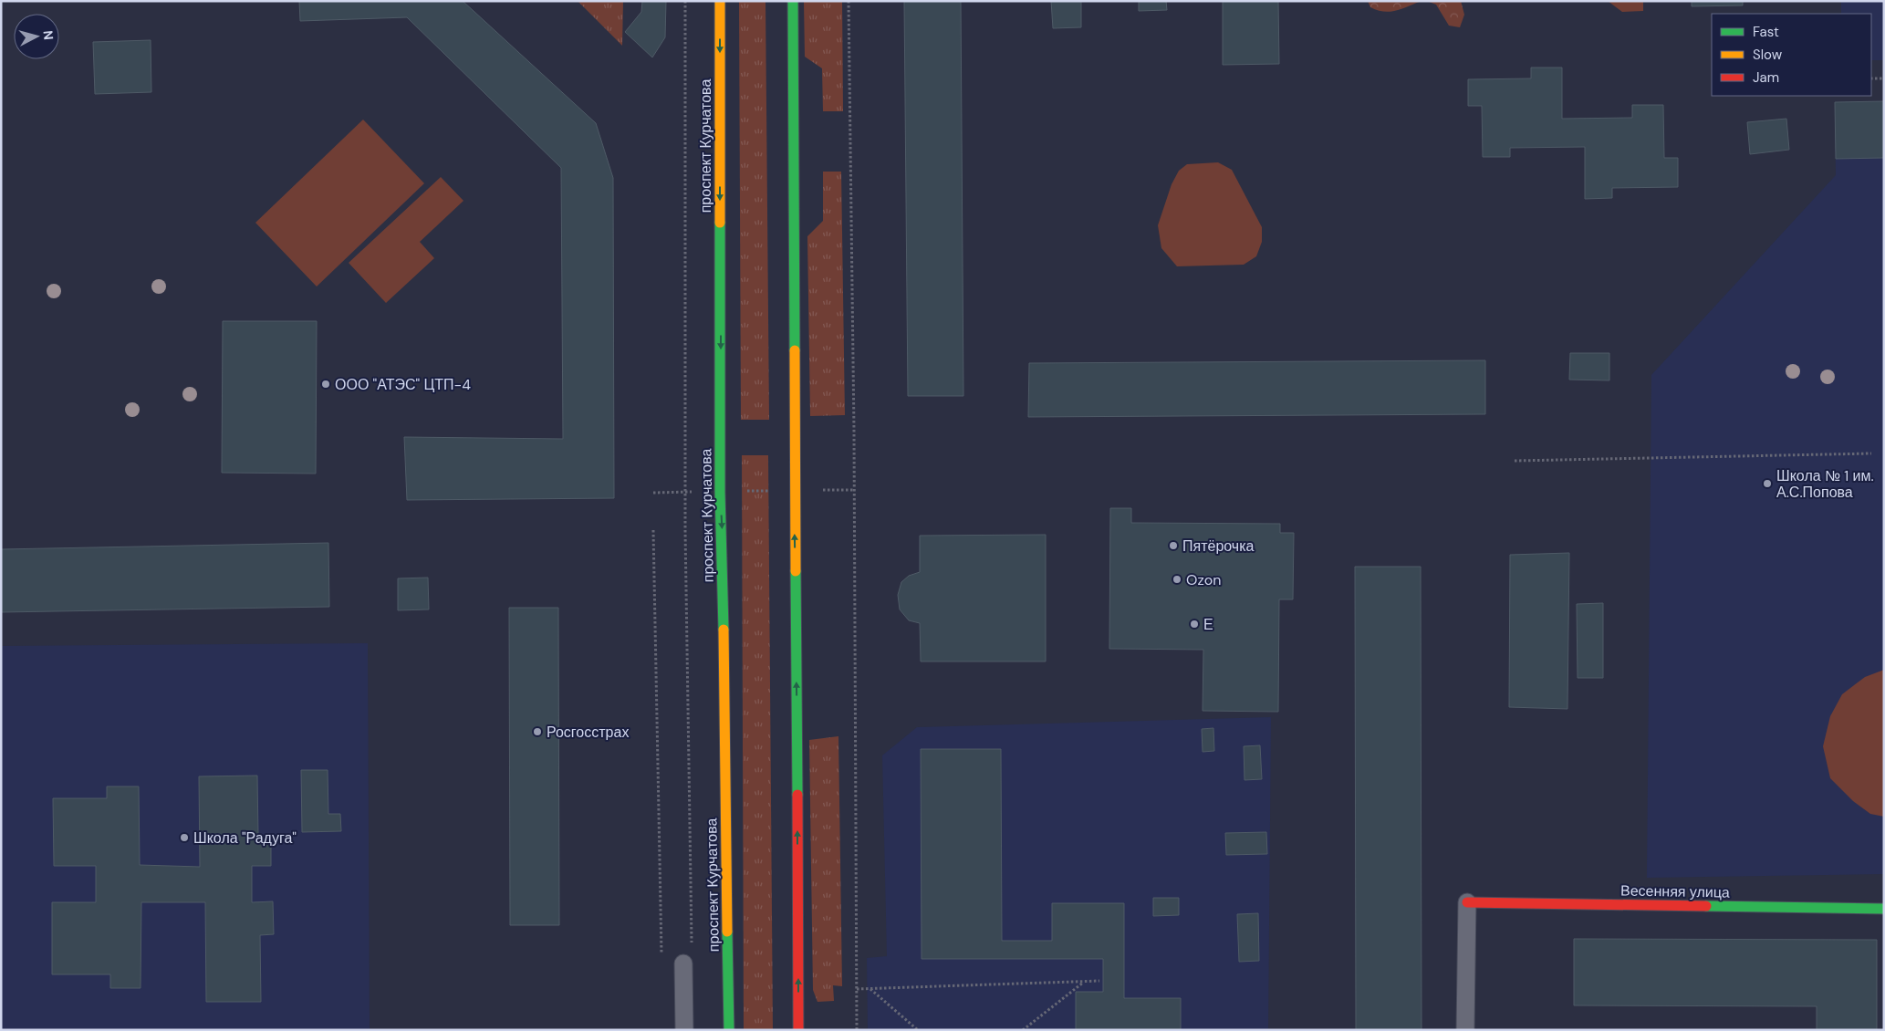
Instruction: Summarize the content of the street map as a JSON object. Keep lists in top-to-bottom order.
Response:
{
  "streets": {
    "street": ["проспект Курчатова", "Весенняя улица"]
  },
  "places": [
    "ООО \"АТЭС\" ЦТП-4",
    "Школа № 1 им. А.С.Попова",
    "Пятёрочка",
    "Ozon",
    "Е",
    "Росгосстрах",
    "Школа \"Радуга\""
  ],
  "legend": ["Fast", "Slow", "Jam"],
  "north": "right"
}
